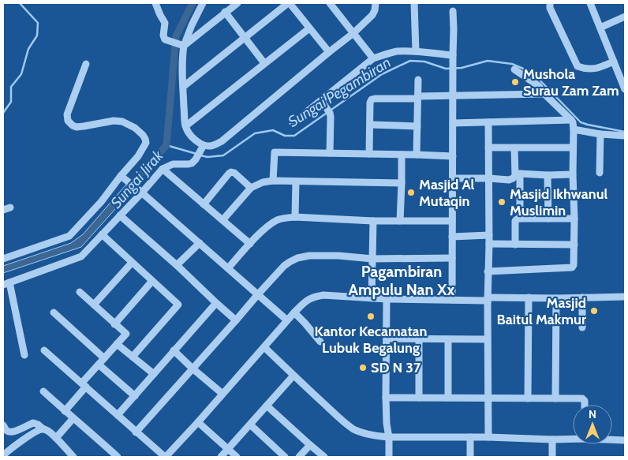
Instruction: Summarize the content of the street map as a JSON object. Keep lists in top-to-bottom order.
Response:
{
  "districts": ["Pagambiran Ampulu Nan Xx"],
  "water": ["Sungai Pegambiran", "Sungai Jirak"],
  "places": [
    "Mushola Surau Zam Zam",
    "Masjid Al Mutaqin",
    "Masjid Ikhwanul Muslimin",
    "Masjid Baitul Makmur",
    "Kantor Kecamatan Lubuk Begalung",
    "SD N 37"
  ],
  "north": "top"
}
